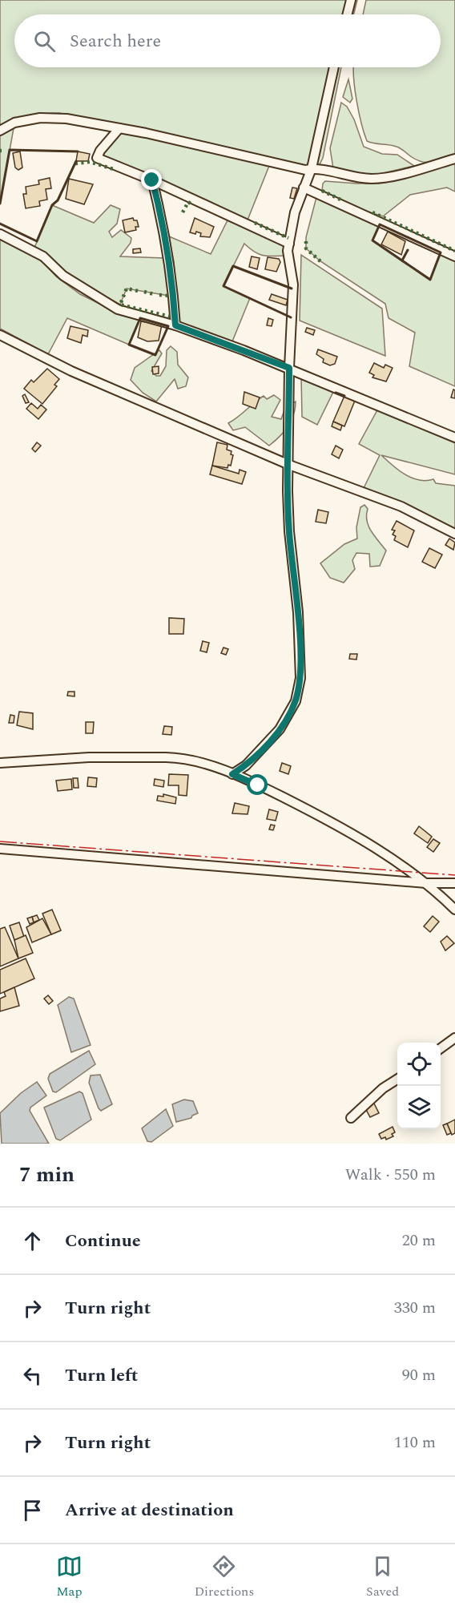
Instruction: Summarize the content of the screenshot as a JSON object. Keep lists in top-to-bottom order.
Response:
{
  "page": {
    "search": "Search here",
    "heading": ["7 min", "Walk · 550 m"],
    "list": [
      ["Continue", "20 m"],
      ["Turn right", "330 m"],
      ["Turn left", "90 m"],
      ["Turn right", "110 m"],
      "Arrive at destination"
    ],
    "nav": ["Map", "Directions", "Saved"]
  }
}
